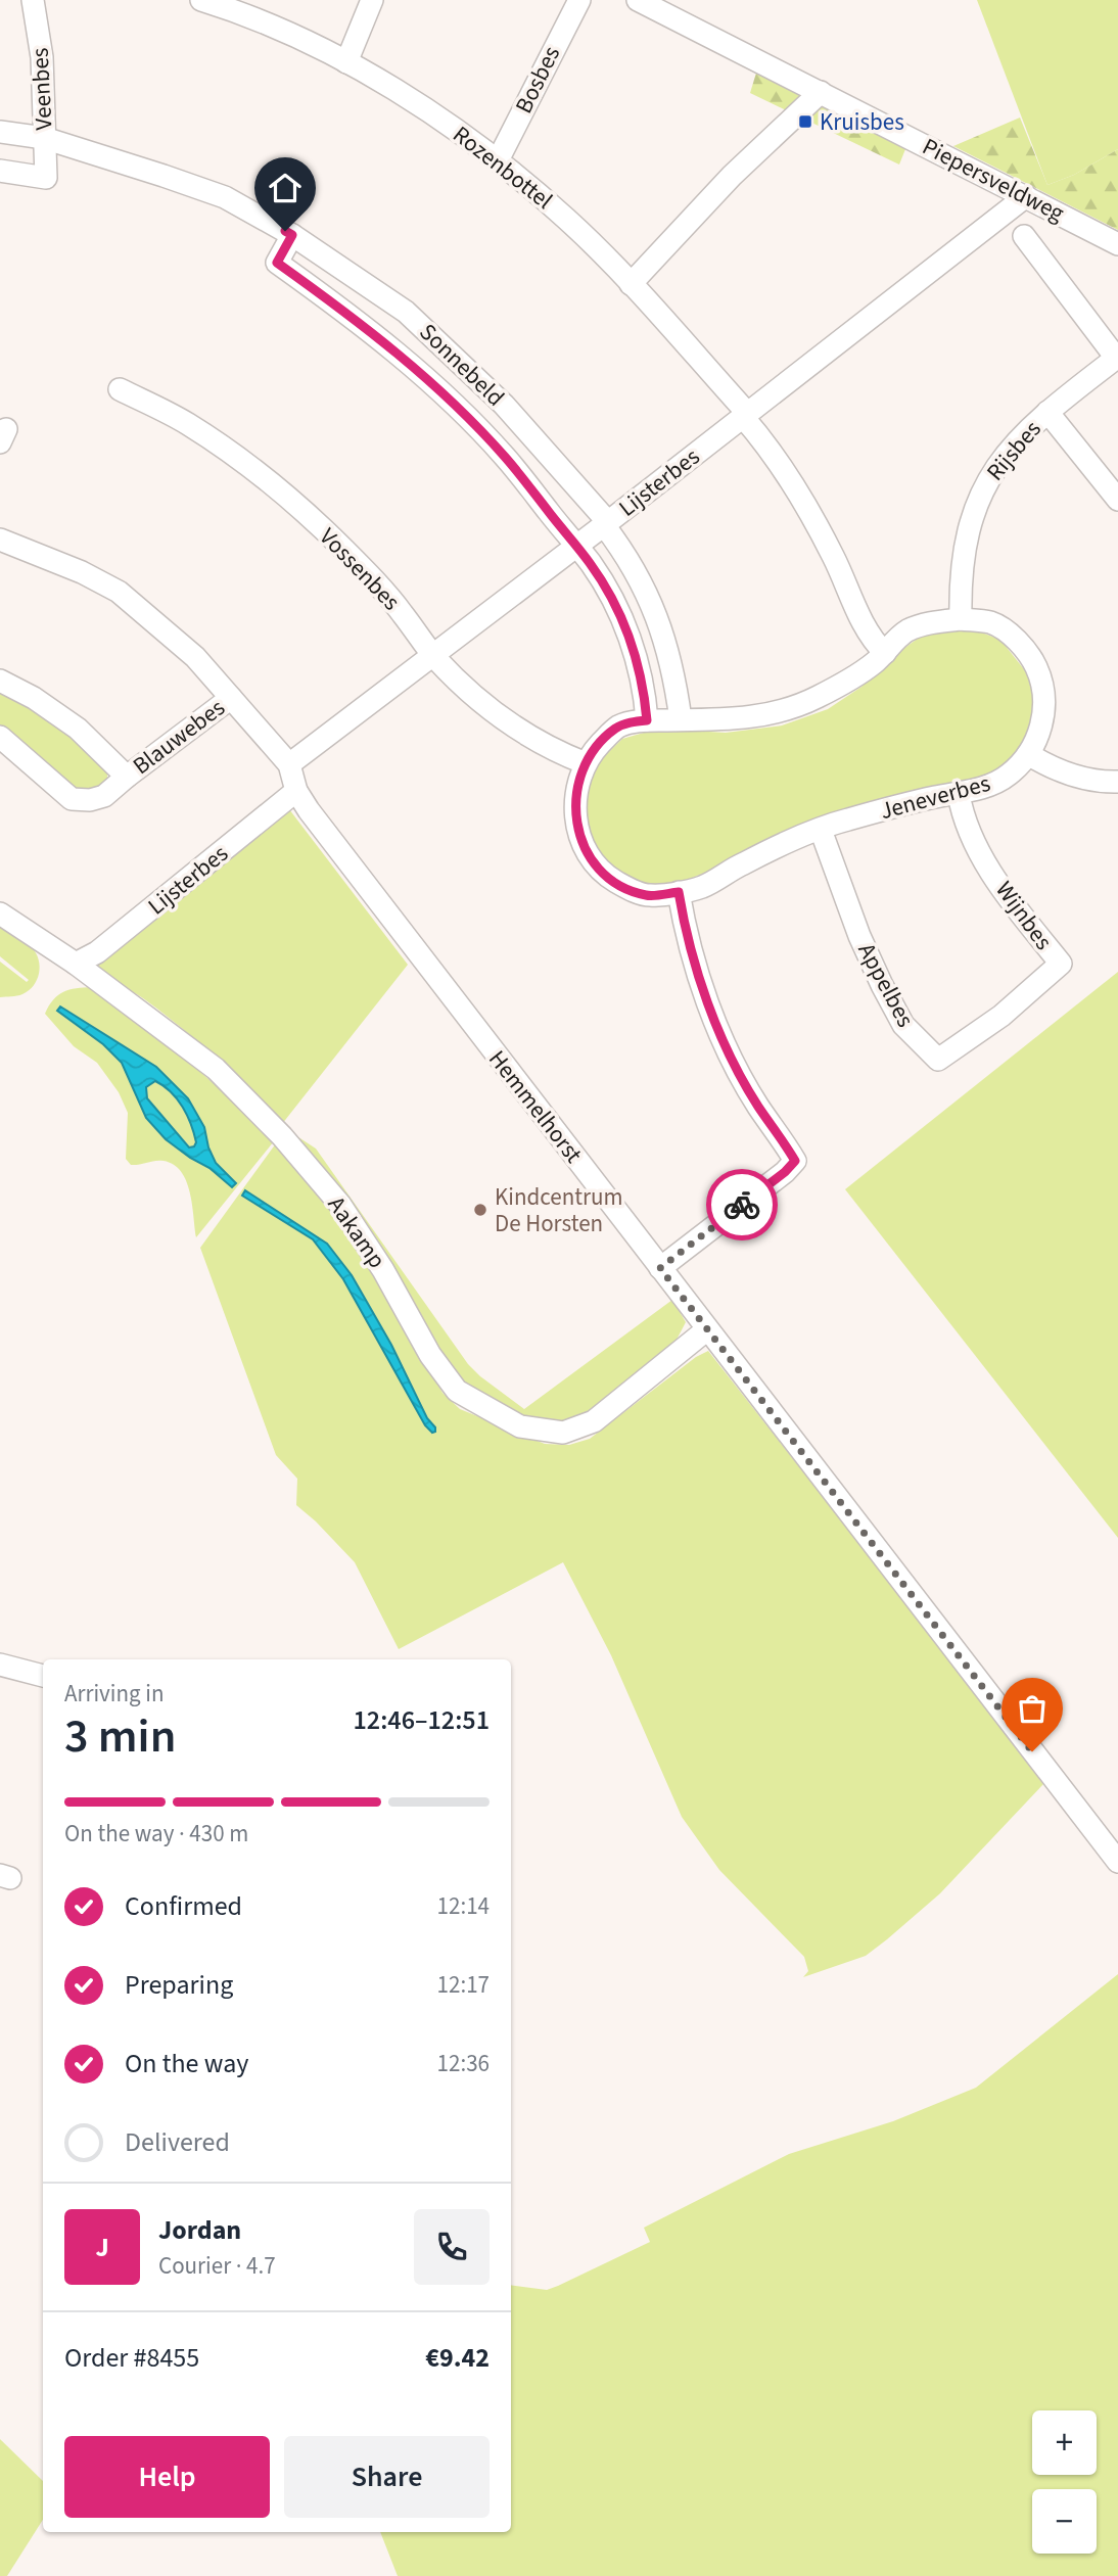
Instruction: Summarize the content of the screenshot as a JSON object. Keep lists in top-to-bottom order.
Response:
{
  "streets": {
    "street": [
      "Bosbes",
      "Veenbes",
      "Rozenbottel",
      "Piepersveldweg",
      "Sonnebeld",
      "Rijsbes",
      "Lijsterbes",
      "Vossenbes",
      "Blauwebes",
      "Jeneverbes",
      "Wijnbes",
      "Appelbes",
      "Hemmelhorst",
      "Aakamp"
    ]
  },
  "crossings": [
    ["Bosbes", "Rozenbottel"],
    ["Veenbes", "Sonnebeld"],
    ["Rozenbottel", "Lijsterbes"],
    ["Rozenbottel", "Jeneverbes"],
    ["Piepersveldweg", "Lijsterbes"],
    ["Sonnebeld", "Lijsterbes"],
    ["Sonnebeld", "Jeneverbes"],
    ["Rijsbes", "Jeneverbes"],
    ["Lijsterbes", "Vossenbes"],
    ["Lijsterbes", "Hemmelhorst"],
    ["Lijsterbes", "Aakamp"],
    ["Vossenbes", "Jeneverbes"],
    ["Jeneverbes", "Wijnbes"],
    ["Jeneverbes", "Appelbes"],
    ["Wijnbes", "Appelbes"],
    ["Hemmelhorst", "Aakamp"]
  ],
  "places": {
    "transit": ["Kruisbes"],
    "other": ["Kindcentrum De Horsten"]
  },
  "page": {
    "heading": ["3 min", "Arriving in", "12:46–12:51"],
    "panel": [
      "Jordan",
      "Courier · 4.7",
      "Order #8455",
      "€9.42"
    ],
    "bar": "On the way · 430 m",
    "list": [
      ["Confirmed", "12:14"],
      ["Preparing", "12:17"],
      ["On the way", "12:36"],
      "Delivered"
    ],
    "round": "J",
    "map_buttons": ["+", "−"],
    "buttons": ["Help", "Share"]
  }
}
